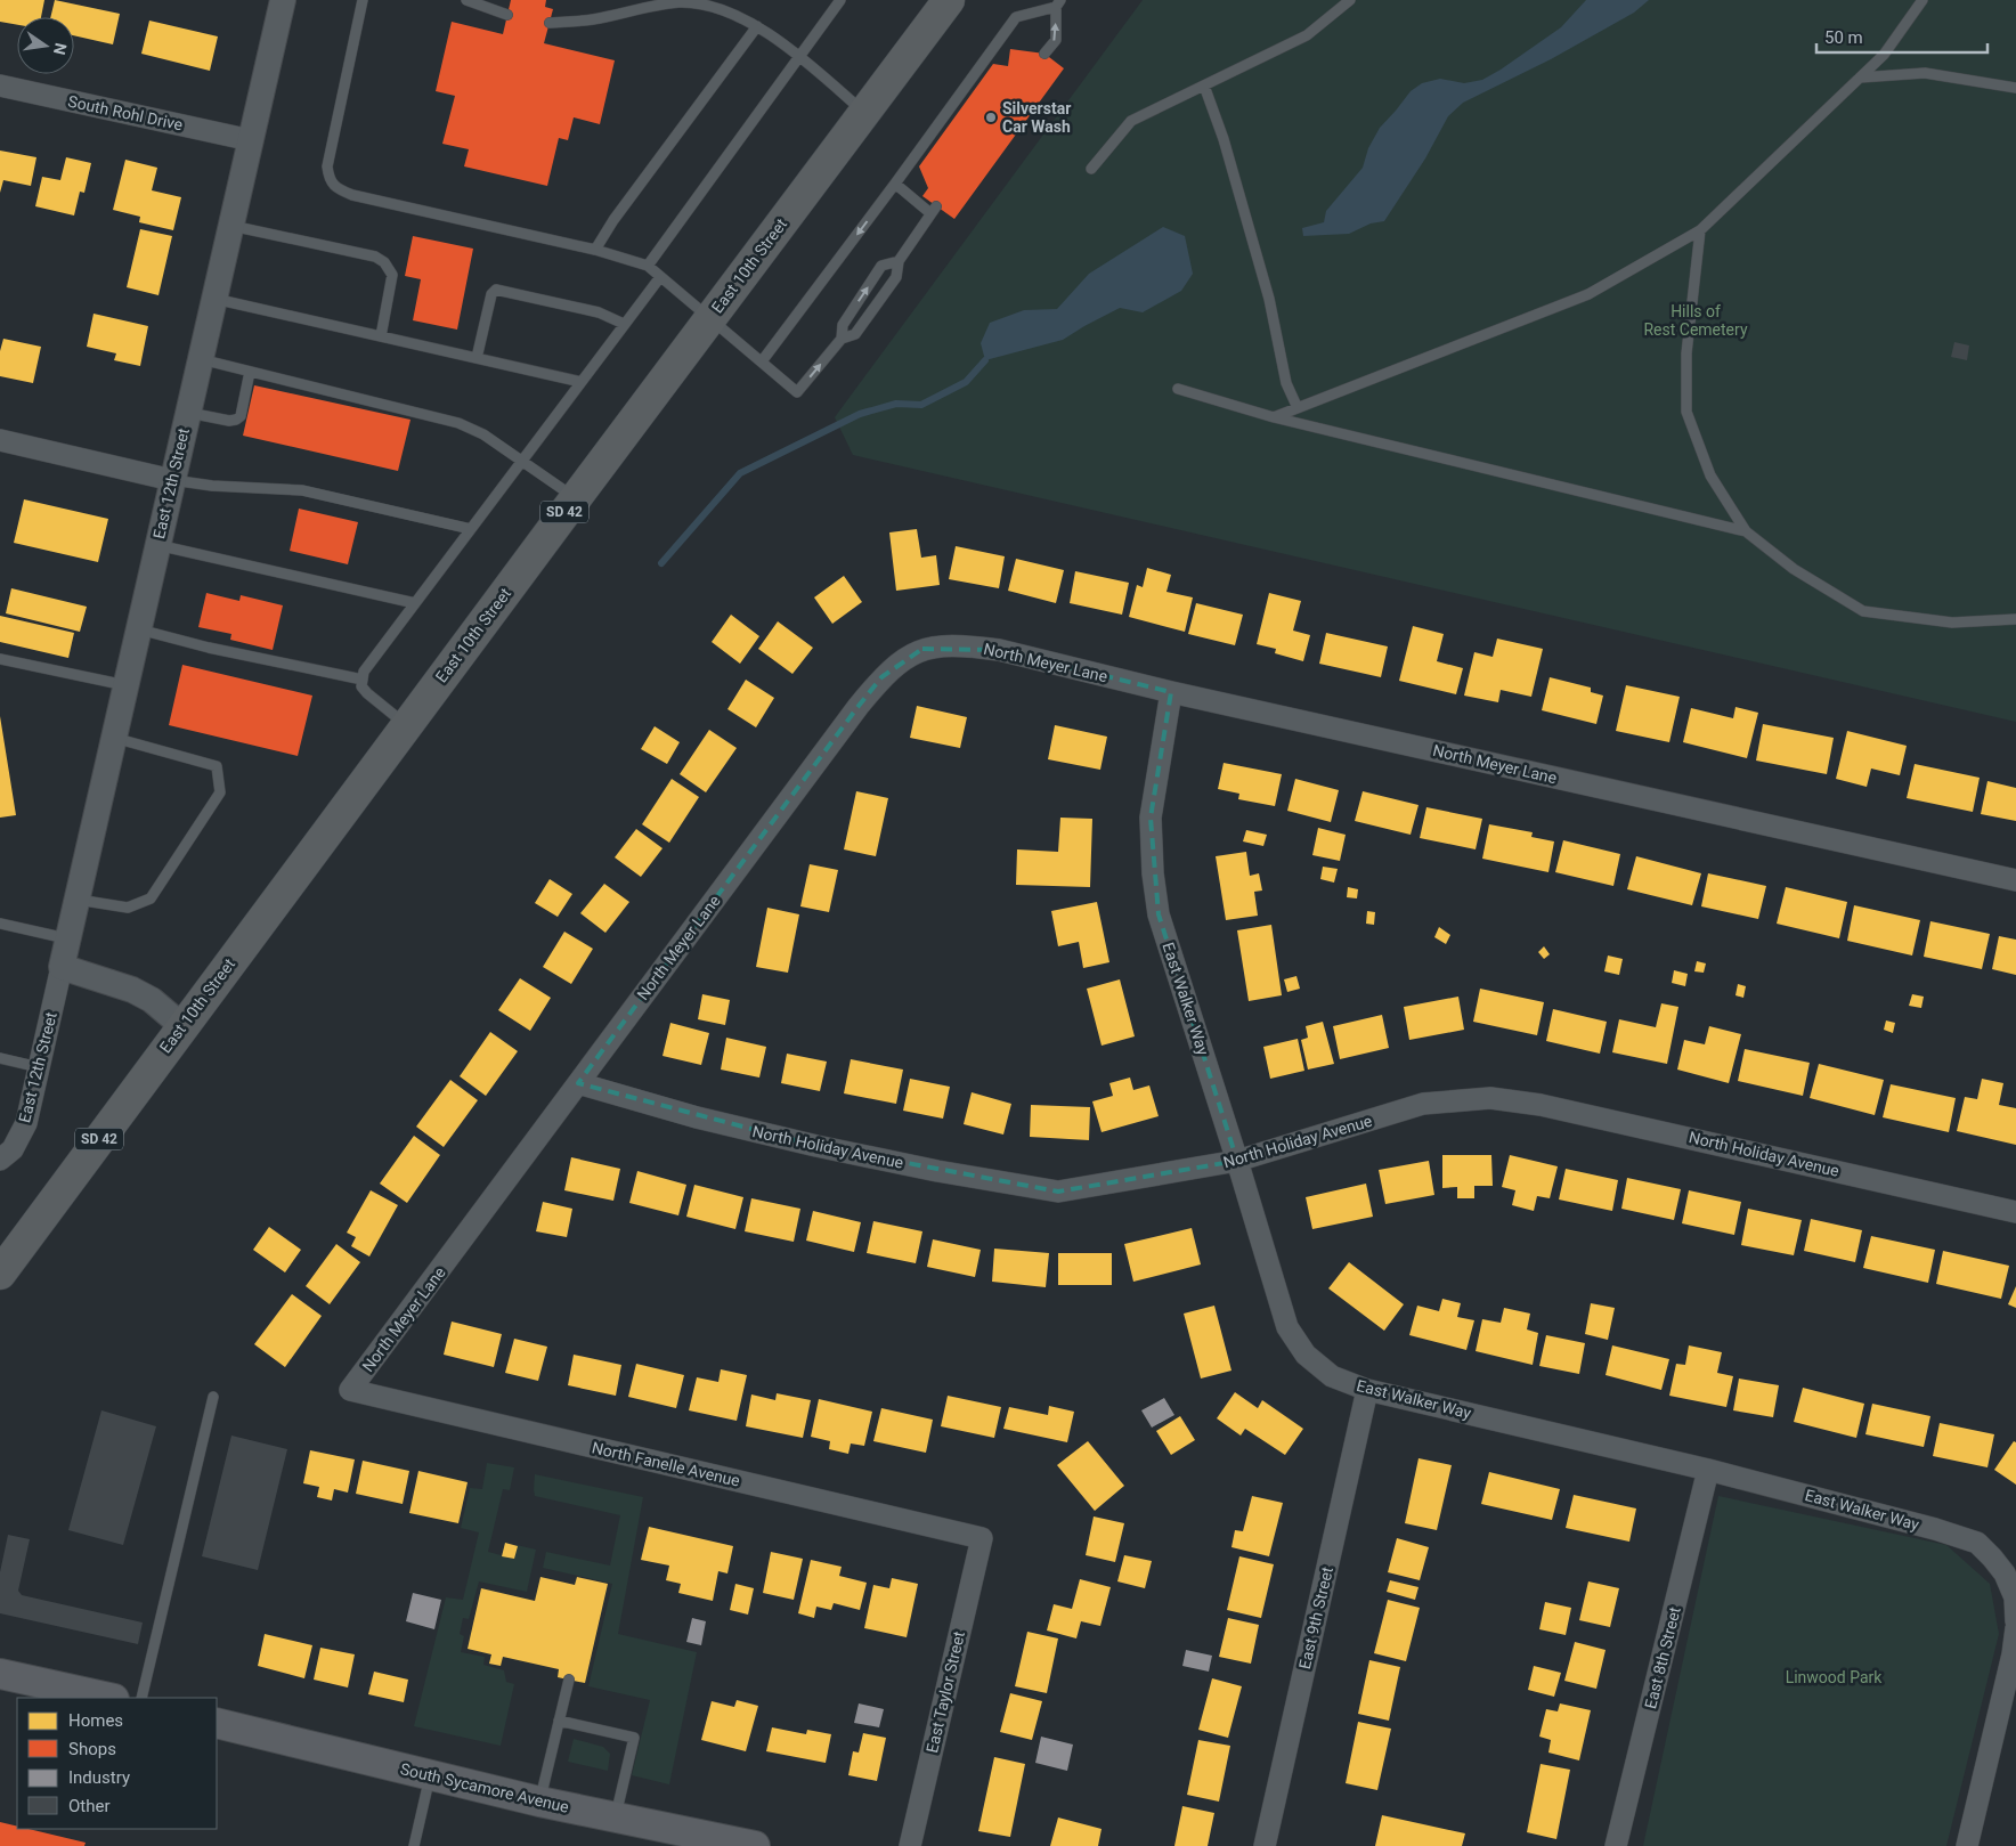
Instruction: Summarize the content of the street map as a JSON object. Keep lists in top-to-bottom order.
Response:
{
  "streets": {
    "main road": ["East 10th Street", "SD 42", "South Sycamore Avenue"],
    "street": [
      "South Rohl Drive",
      "East 12th Street",
      "North Meyer Lane",
      "East Walker Way",
      "North Holiday Avenue",
      "North Fanelle Avenue",
      "East 9th Street",
      "East 8th Street",
      "East Taylor Street"
    ]
  },
  "crossings": [
    ["South Rohl Drive", "East 12th Street"],
    ["North Meyer Lane", "East Walker Way"],
    ["North Meyer Lane", "North Holiday Avenue"],
    ["North Meyer Lane", "North Fanelle Avenue"],
    ["East Walker Way", "North Holiday Avenue"],
    ["East Walker Way", "East 9th Street"],
    ["East Walker Way", "East 8th Street"],
    ["North Fanelle Avenue", "East Taylor Street"]
  ],
  "parks": ["Hills of Rest Cemetery", "Linwood Park"],
  "places": ["Silverstar Car Wash"],
  "legend": [
    "Homes",
    "Shops",
    "Industry",
    "Other"
  ],
  "scale_bar": "50 m",
  "north": "right"
}
